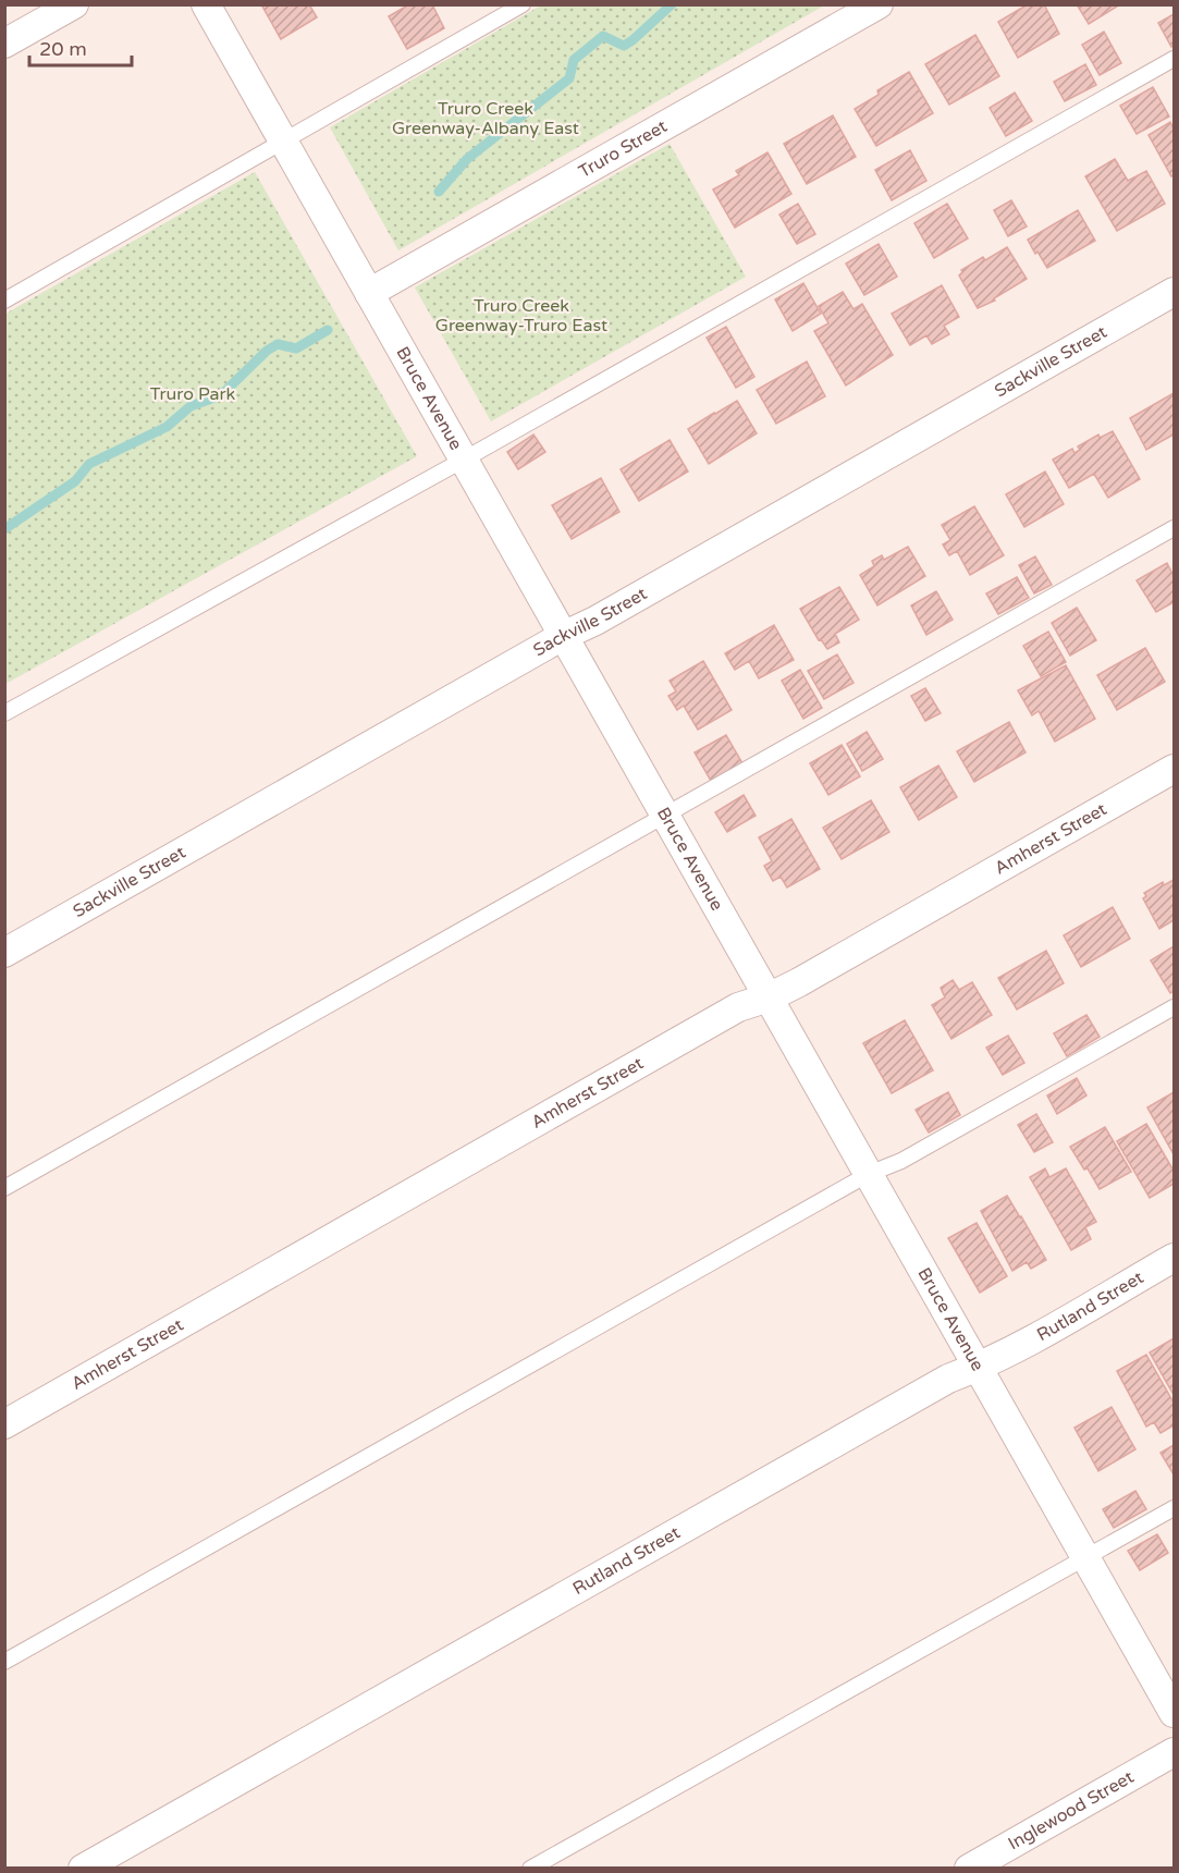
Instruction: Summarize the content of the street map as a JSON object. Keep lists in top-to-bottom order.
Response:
{
  "streets": {
    "street": [
      "Truro Street",
      "Sackville Street",
      "Bruce Avenue",
      "Amherst Street",
      "Rutland Street",
      "Inglewood Street"
    ]
  },
  "crossings": [
    ["Truro Street", "Bruce Avenue"],
    ["Sackville Street", "Bruce Avenue"],
    ["Bruce Avenue", "Amherst Street"],
    ["Bruce Avenue", "Rutland Street"]
  ],
  "parks": ["Truro Creek Greenway-Albany East", "Truro Creek Greenway-Truro East", "Truro Park"],
  "scale_bar": "20 m"
}
